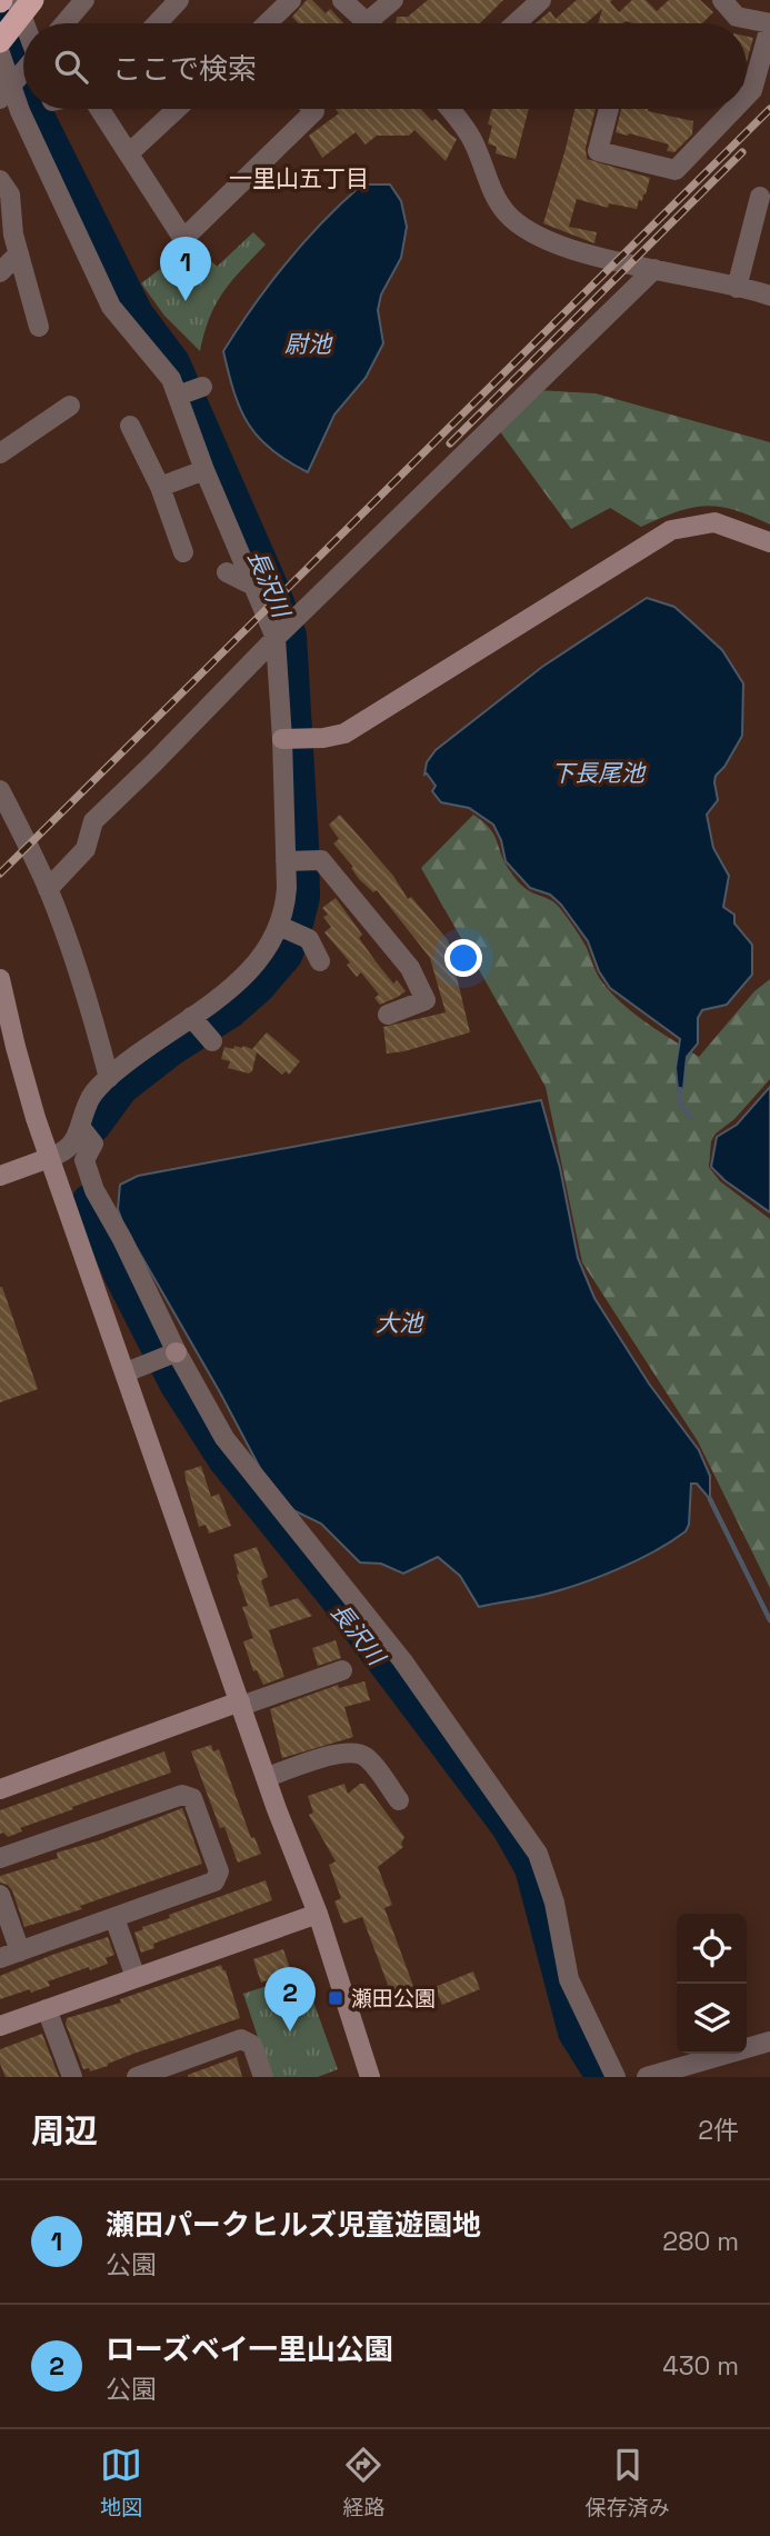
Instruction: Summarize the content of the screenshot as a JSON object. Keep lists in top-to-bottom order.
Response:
{
  "districts": ["一里山五丁目"],
  "water": [
    "尉池",
    "長沢川",
    "下長尾池",
    "大池"
  ],
  "places": {
    "transit": ["瀬田公園"]
  },
  "page": {
    "search": "ここで検索",
    "pins": ["1", "2"],
    "heading": ["周辺", "2件"],
    "list": [
      {
        "mark": "1",
        "name": "瀬田パークヒルズ児童遊園地",
        "note": "公園",
        "value": "280 m"
      },
      {
        "mark": "2",
        "name": "ローズベイ一里山公園",
        "note": "公園",
        "value": "430 m"
      }
    ],
    "nav": ["地図", "経路", "保存済み"]
  }
}
